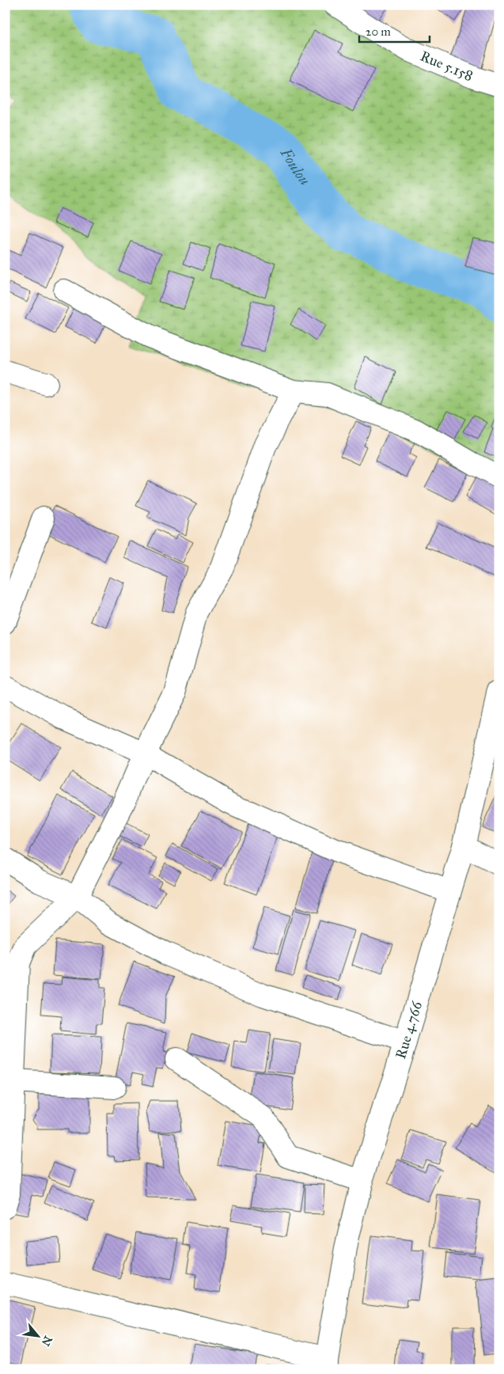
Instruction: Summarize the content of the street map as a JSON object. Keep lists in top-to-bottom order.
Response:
{
  "streets": {
    "street": ["Rue 5.158", "Rue 4.766"]
  },
  "water": ["Foulou"],
  "scale_bar": "20 m",
  "north": "bottom right"
}
